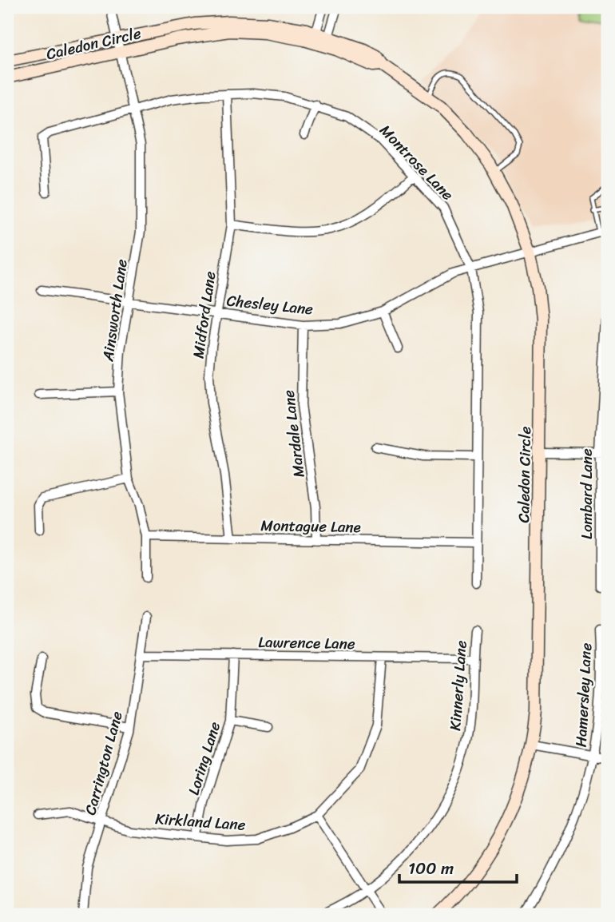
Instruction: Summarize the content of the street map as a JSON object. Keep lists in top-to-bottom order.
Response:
{
  "streets": {
    "street": [
      "Caledon Circle",
      "Montrose Lane",
      "Chesley Lane",
      "Ainsworth Lane",
      "Midford Lane",
      "Mardale Lane",
      "Lombard Lane",
      "Montague Lane",
      "Lawrence Lane",
      "Kinnerly Lane",
      "Hamersley Lane",
      "Loring Lane",
      "Carrington Lane",
      "Kirkland Lane"
    ]
  },
  "crossings": [
    ["Caledon Circle", "Chesley Lane"],
    ["Caledon Circle", "Ainsworth Lane"],
    ["Montrose Lane", "Chesley Lane"],
    ["Montrose Lane", "Ainsworth Lane"],
    ["Montrose Lane", "Midford Lane"],
    ["Montrose Lane", "Montague Lane"],
    ["Chesley Lane", "Ainsworth Lane"],
    ["Chesley Lane", "Midford Lane"],
    ["Chesley Lane", "Mardale Lane"],
    ["Ainsworth Lane", "Montague Lane"],
    ["Midford Lane", "Montague Lane"],
    ["Mardale Lane", "Montague Lane"],
    ["Lawrence Lane", "Kinnerly Lane"],
    ["Lawrence Lane", "Loring Lane"],
    ["Lawrence Lane", "Carrington Lane"],
    ["Lawrence Lane", "Kirkland Lane"],
    ["Loring Lane", "Kirkland Lane"],
    ["Carrington Lane", "Kirkland Lane"]
  ],
  "scale_bar": "100 m"
}
